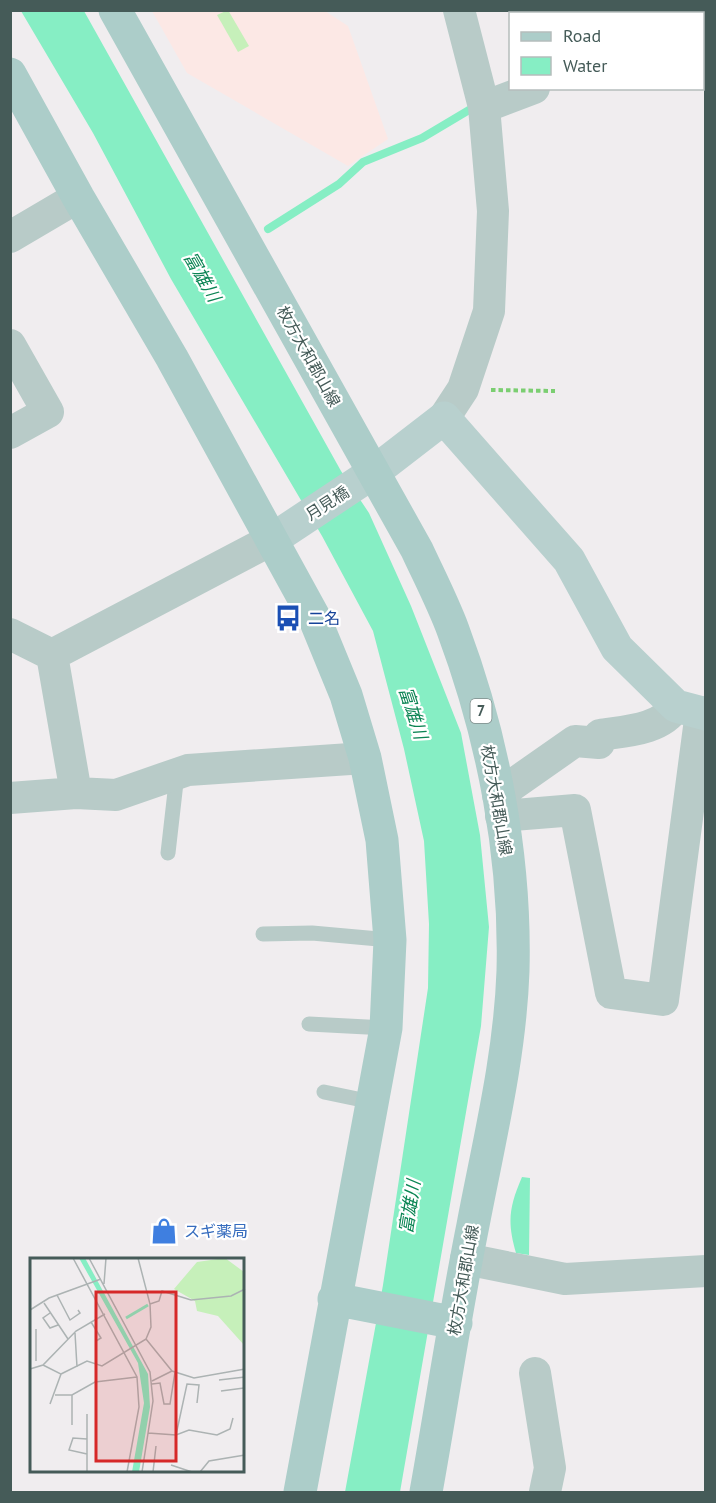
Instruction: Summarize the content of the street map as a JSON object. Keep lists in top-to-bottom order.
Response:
{
  "streets": {
    "main road": ["枚方大和郡山線", "7"],
    "street": ["月見橋"]
  },
  "crossings": [
    ["枚方大和郡山線", "月見橋"]
  ],
  "water": ["富雄川"],
  "places": {
    "bus stop": ["二名"],
    "shop": ["スギ薬局"]
  },
  "legend": ["Road", "Water"]
}
